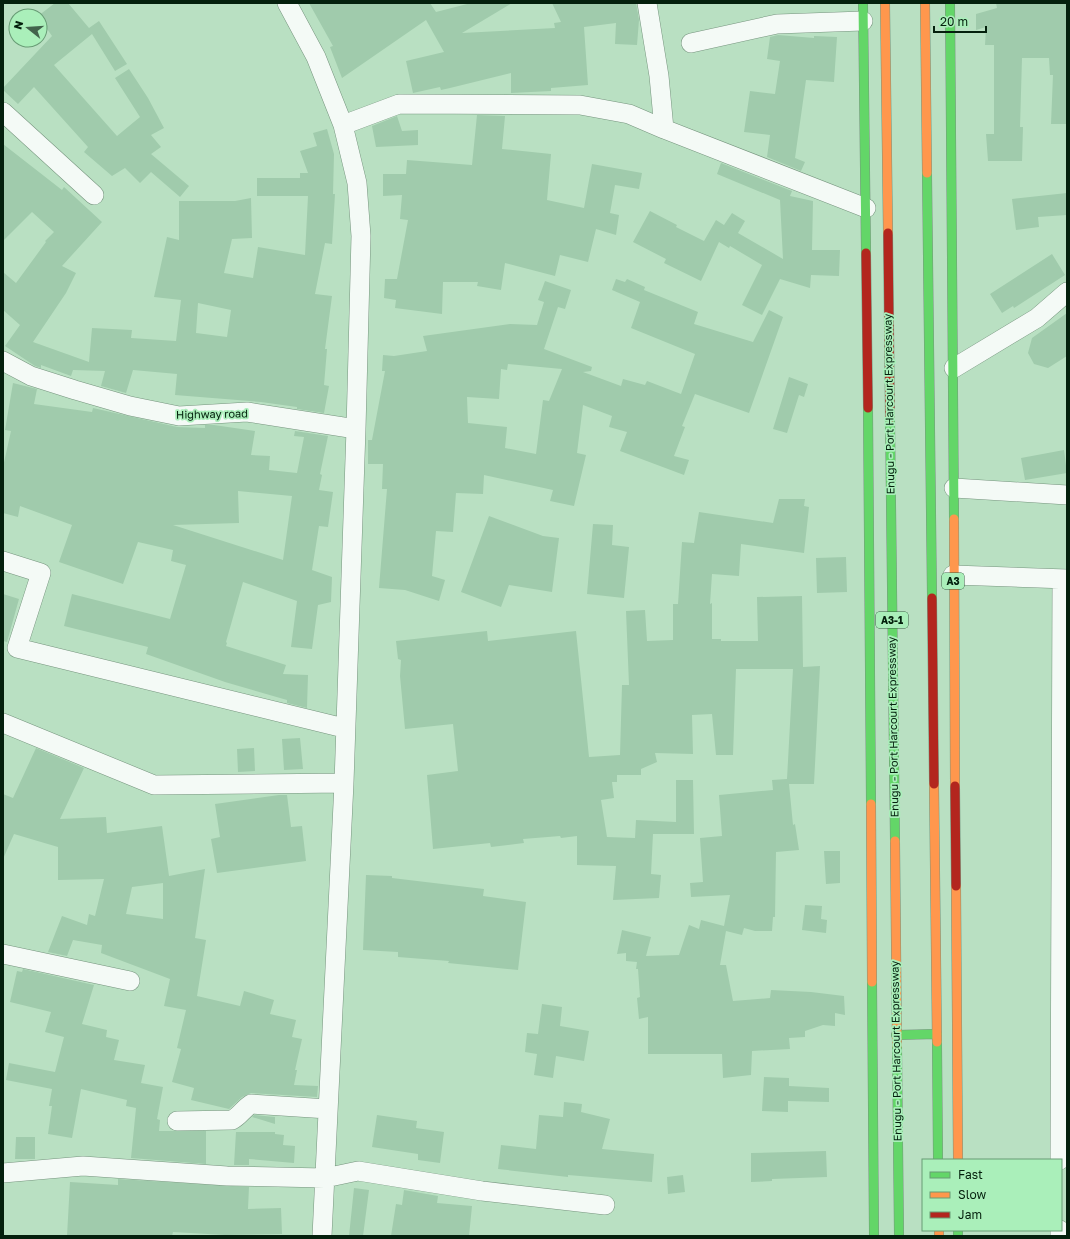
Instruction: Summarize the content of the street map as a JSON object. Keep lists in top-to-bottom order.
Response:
{
  "streets": {
    "main road": ["Enugu - Port Harcourt Expressway", "A3", "A3-1"],
    "street": ["Highway road"]
  },
  "legend": ["Fast", "Slow", "Jam"],
  "scale_bar": "20 m",
  "north": "left"
}
